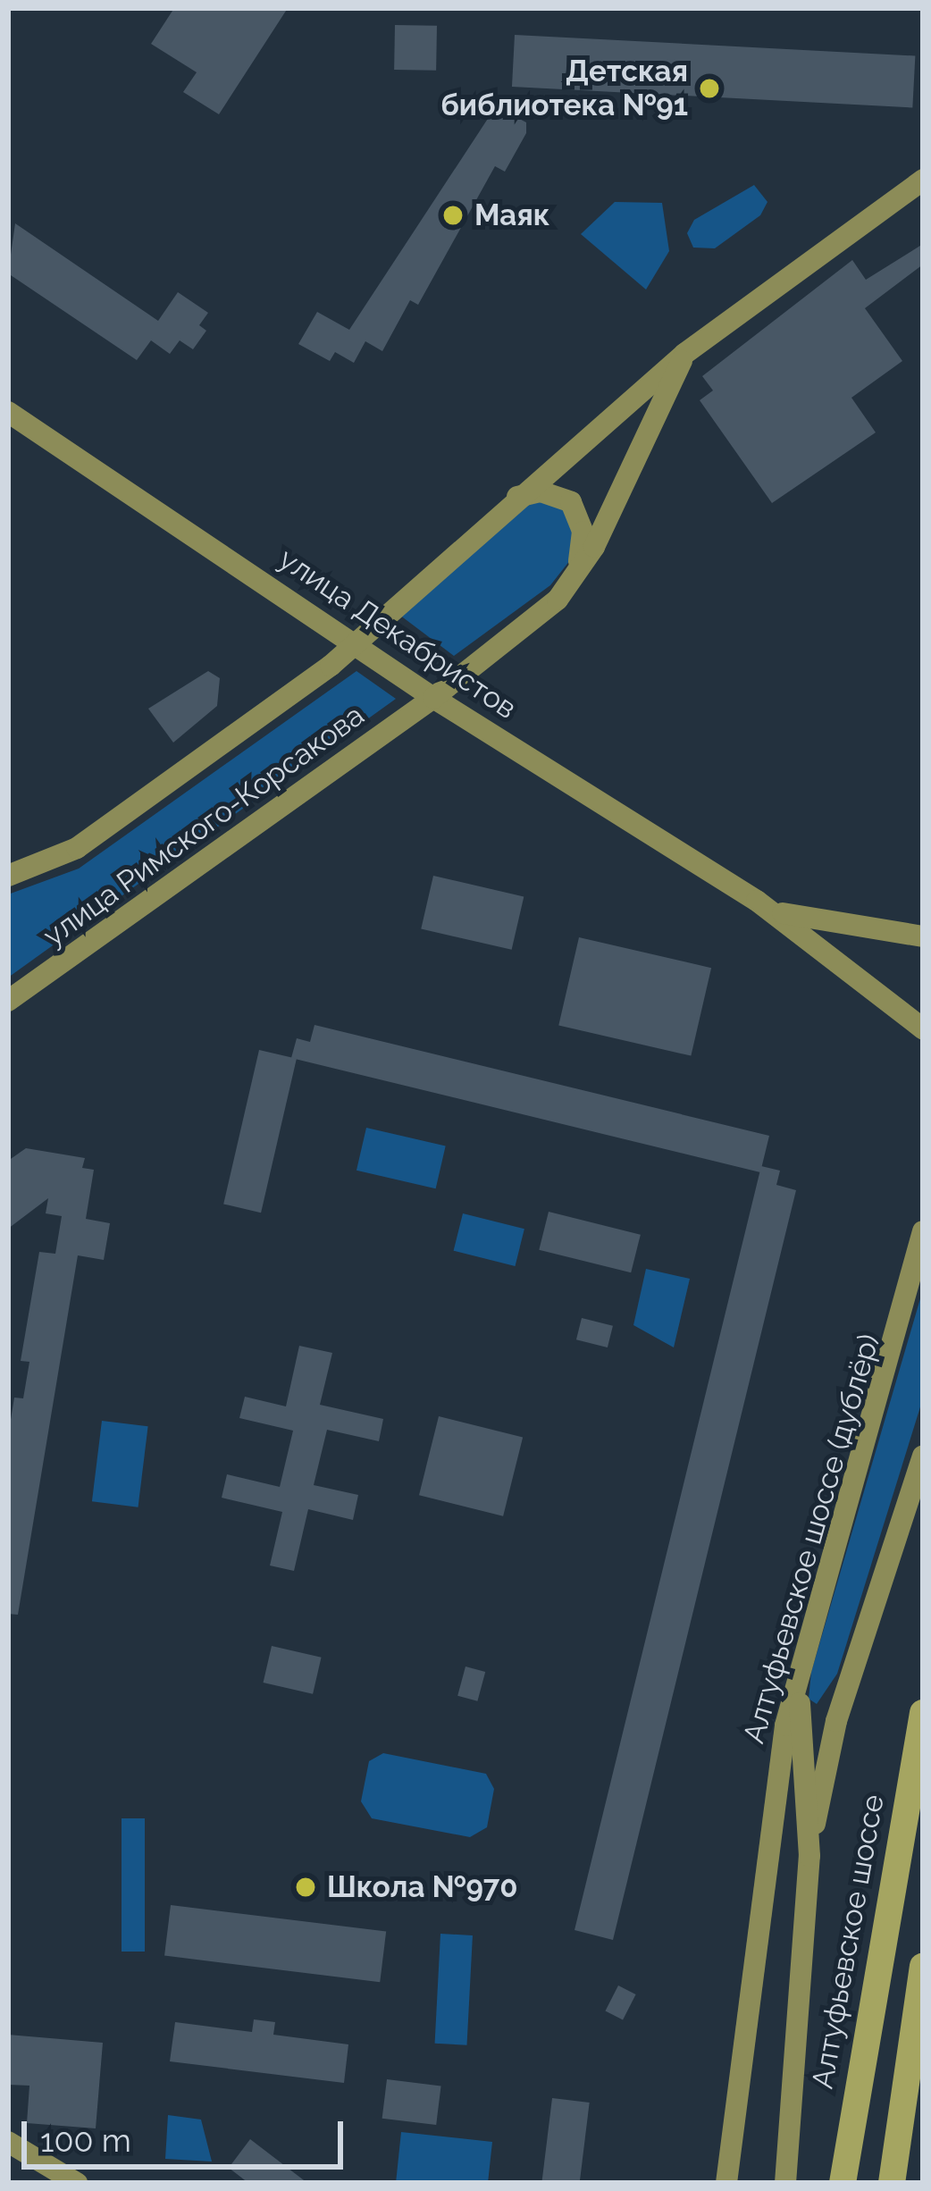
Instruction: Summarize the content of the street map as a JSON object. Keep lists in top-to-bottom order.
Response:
{
  "streets": {
    "main road": [
      "улица Декабристов",
      "улица Римского-Корсакова",
      "Алтуфьевское шоссе (дублёр)",
      "Алтуфьевское шоссе"
    ]
  },
  "crossings": [
    ["улица Декабристов", "улица Римского-Корсакова"]
  ],
  "places": ["Детская библиотека №91", "Маяк", "Школа №970"],
  "scale_bar": "100 m"
}
